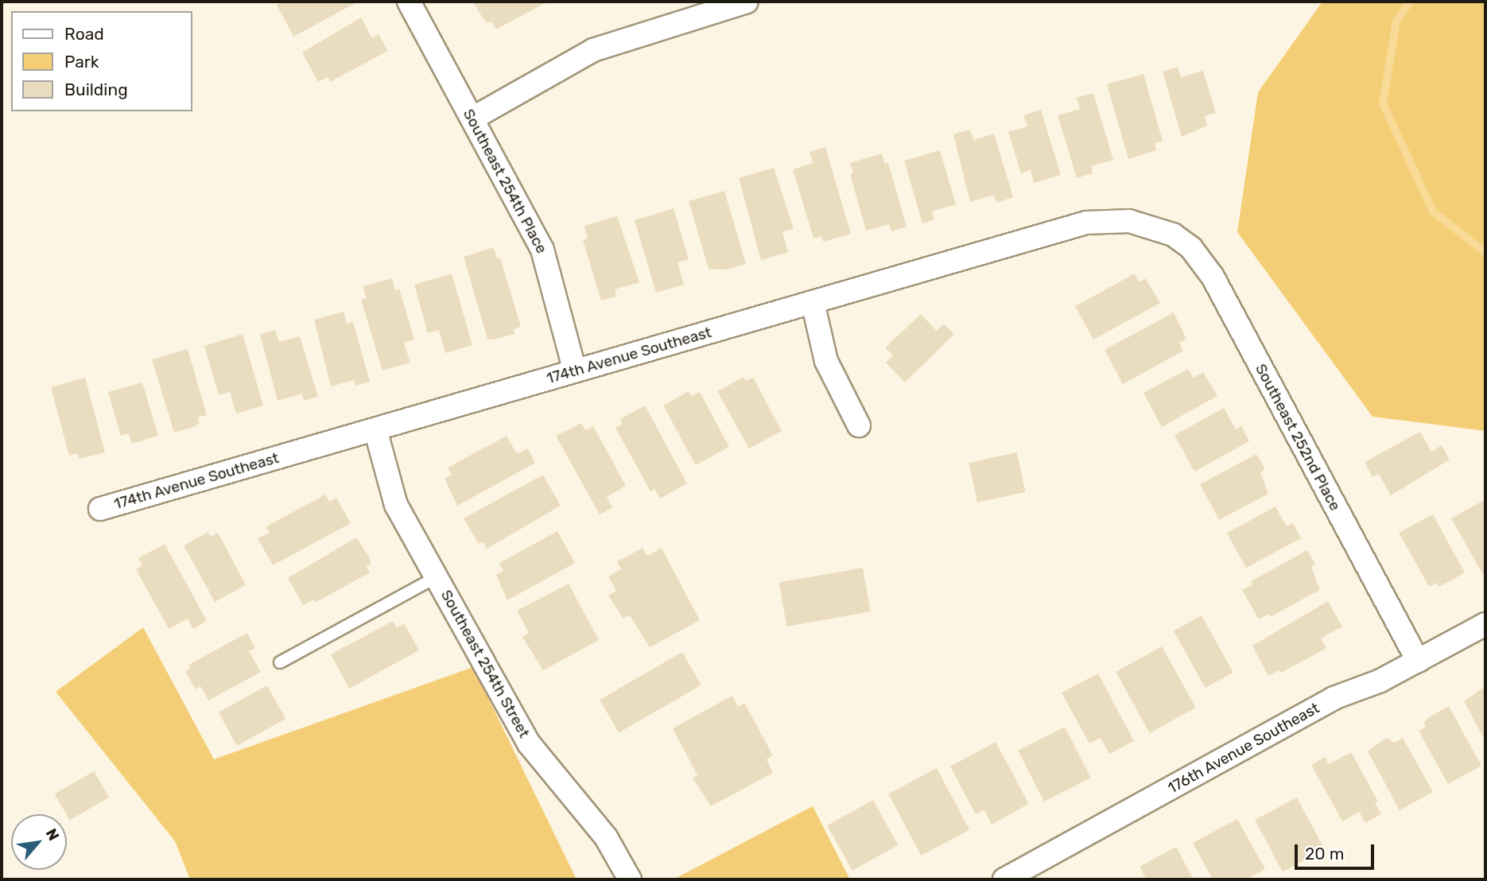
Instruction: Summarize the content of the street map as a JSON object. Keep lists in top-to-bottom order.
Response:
{
  "streets": {
    "street": [
      "Southeast 254th Place",
      "174th Avenue Southeast",
      "Southeast 252nd Place",
      "Southeast 254th Street",
      "176th Avenue Southeast"
    ]
  },
  "crossings": [
    ["Southeast 254th Place", "174th Avenue Southeast"],
    ["174th Avenue Southeast", "Southeast 252nd Place"],
    ["174th Avenue Southeast", "Southeast 254th Street"],
    ["Southeast 252nd Place", "176th Avenue Southeast"]
  ],
  "legend": ["Road", "Park", "Building"],
  "scale_bar": "20 m",
  "north": "top right"
}
